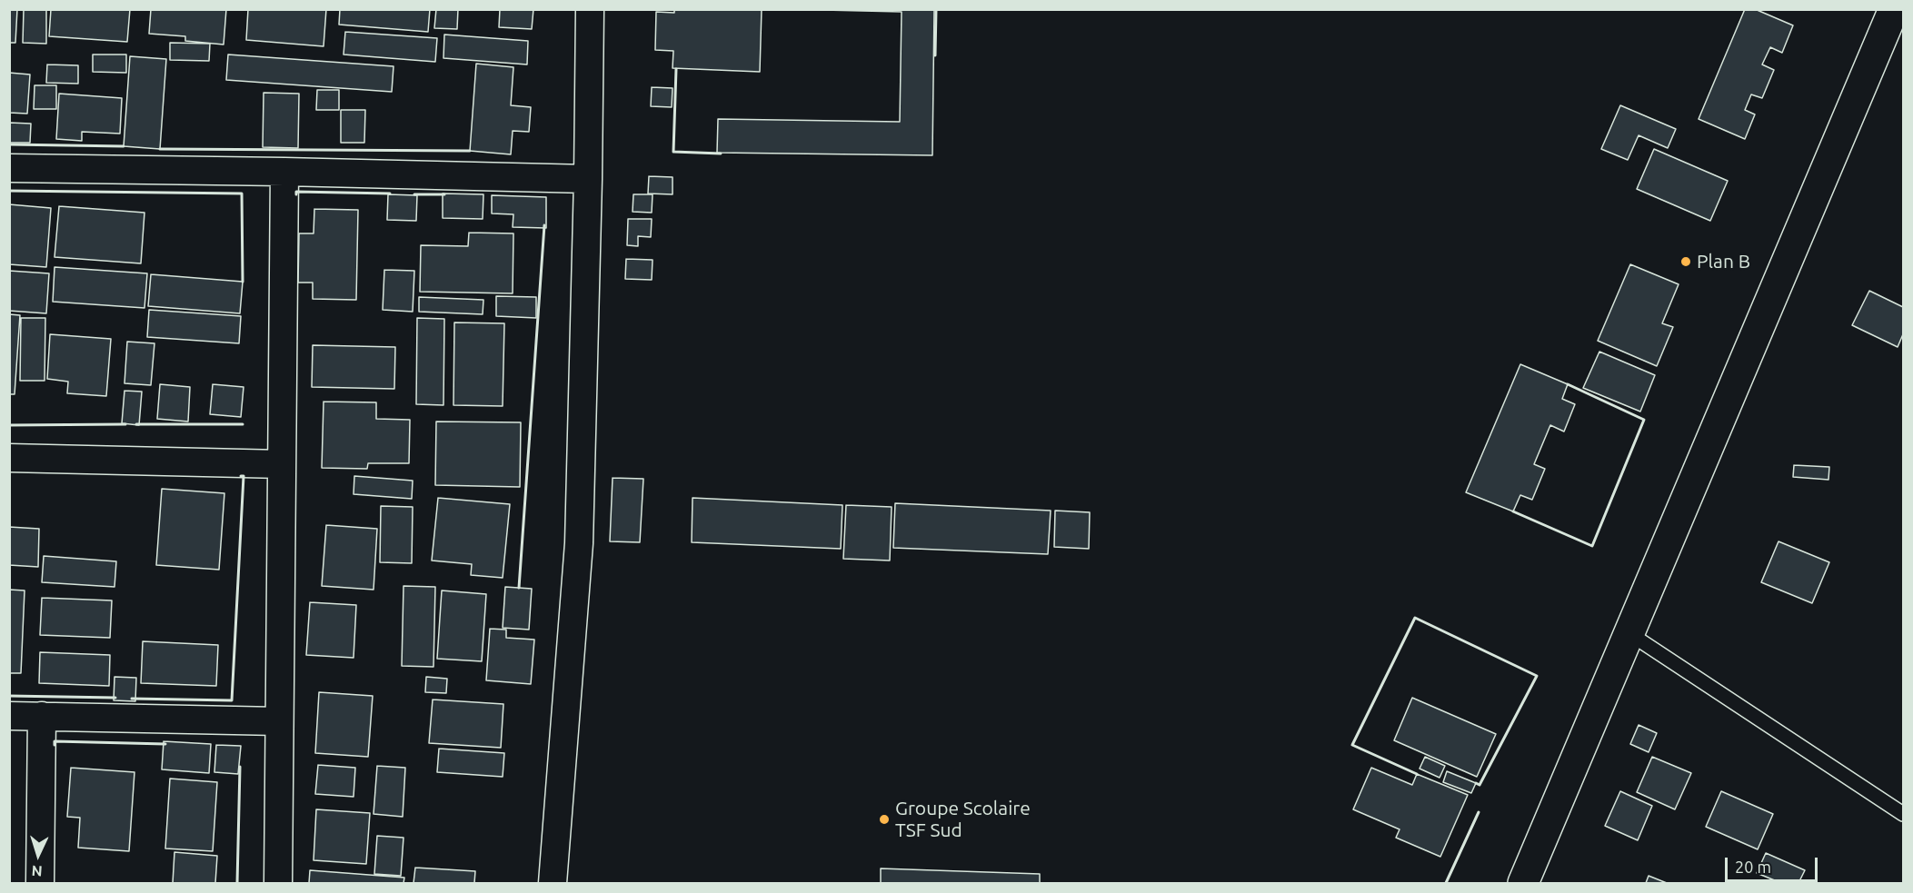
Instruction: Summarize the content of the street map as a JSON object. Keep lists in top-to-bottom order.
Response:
{
  "places": ["Plan B", "Groupe Scolaire TSF Sud"],
  "scale_bar": "20 m",
  "north": "bottom"
}
